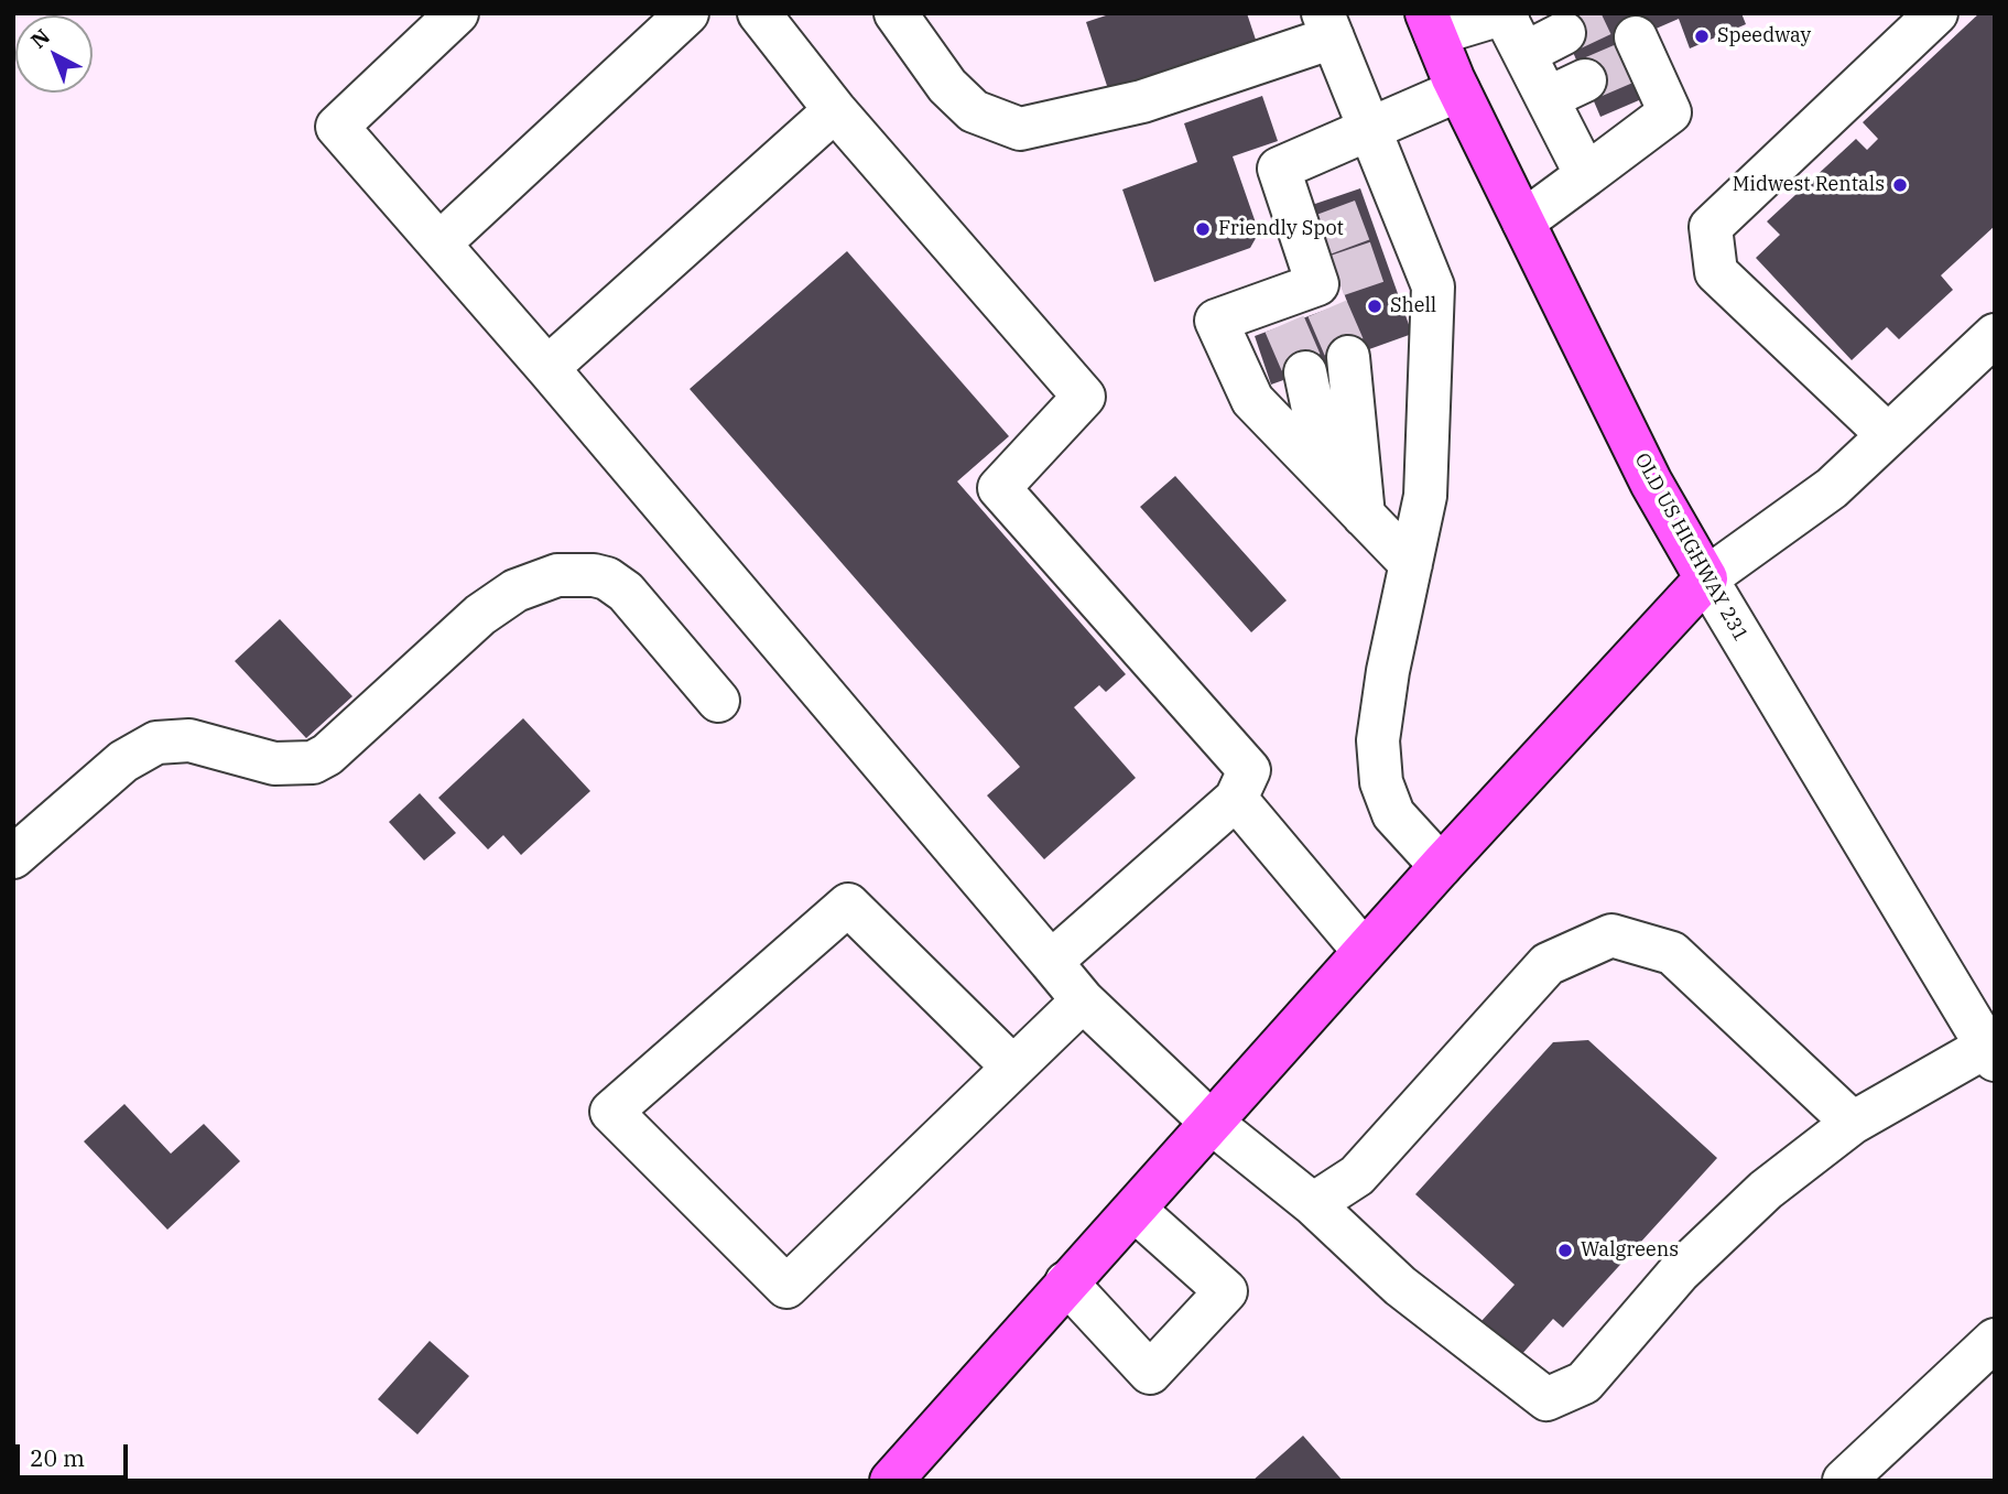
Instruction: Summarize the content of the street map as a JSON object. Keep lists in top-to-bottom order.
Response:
{
  "streets": {
    "main road": ["OLD US HIGHWAY 231"]
  },
  "places": [
    "Speedway",
    "Midwest Rentals",
    "Friendly Spot",
    "Shell",
    "Walgreens"
  ],
  "scale_bar": "20 m",
  "north": "top left"
}
